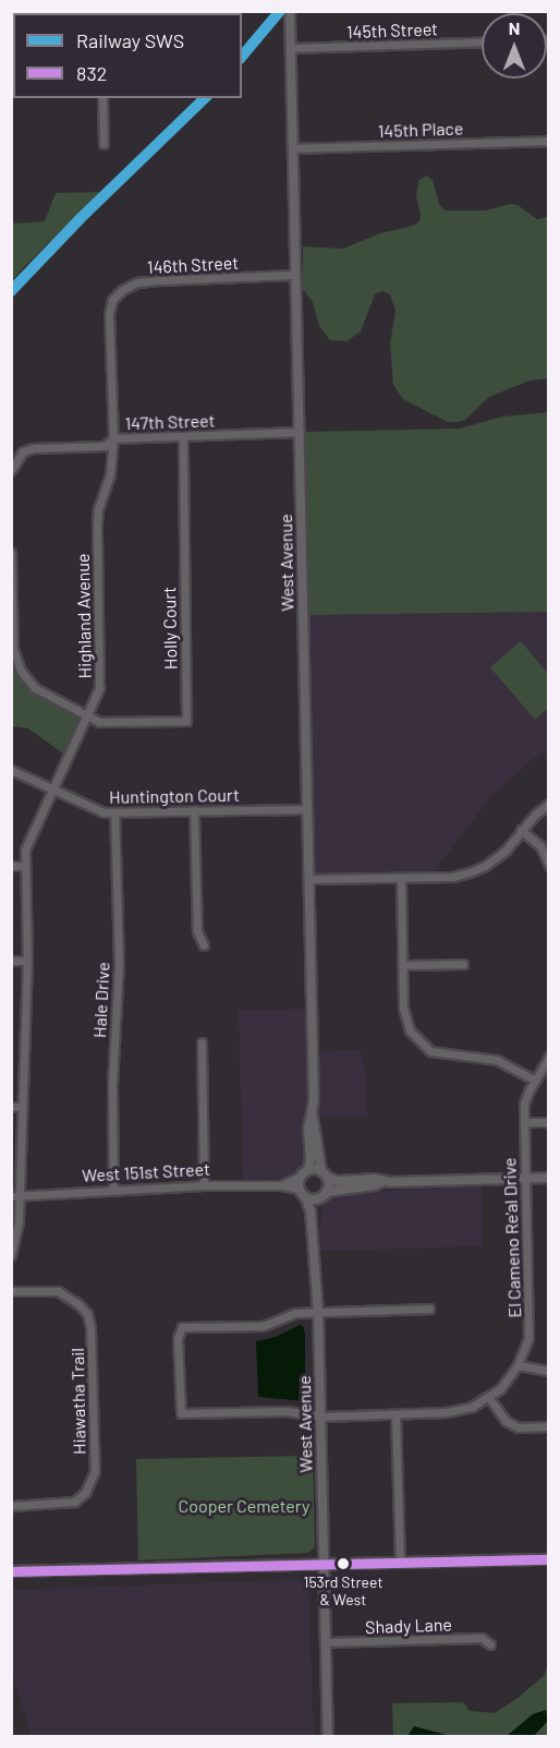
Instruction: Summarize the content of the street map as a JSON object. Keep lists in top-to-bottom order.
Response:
{
  "streets": {
    "street": [
      "145th Street",
      "145th Place",
      "146th Street",
      "147th Street",
      "West Avenue",
      "Highland Avenue",
      "Holly Court",
      "Huntington Court",
      "Hale Drive",
      "West 151st Street",
      "El Cameno Re'al Drive",
      "Hiawatha Trail",
      "Shady Lane"
    ]
  },
  "crossings": [
    ["145th Street", "West Avenue"],
    ["145th Place", "West Avenue"],
    ["146th Street", "West Avenue"],
    ["146th Street", "Highland Avenue"],
    ["147th Street", "West Avenue"],
    ["147th Street", "Highland Avenue"],
    ["147th Street", "Holly Court"],
    ["West Avenue", "Huntington Court"],
    ["West Avenue", "West 151st Street"],
    ["West Avenue", "El Cameno Re'al Drive"],
    ["West Avenue", "Shady Lane"],
    ["Highland Avenue", "Holly Court"],
    ["Highland Avenue", "Huntington Court"],
    ["Highland Avenue", "West 151st Street"],
    ["Huntington Court", "Hale Drive"],
    ["Hale Drive", "West 151st Street"]
  ],
  "parks": ["Cooper Cemetery"],
  "places": ["153rd Street & West"],
  "lines": ["rail line SWS", "transit line 832"],
  "legend": ["Railway SWS", "832"],
  "north": "top"
}
